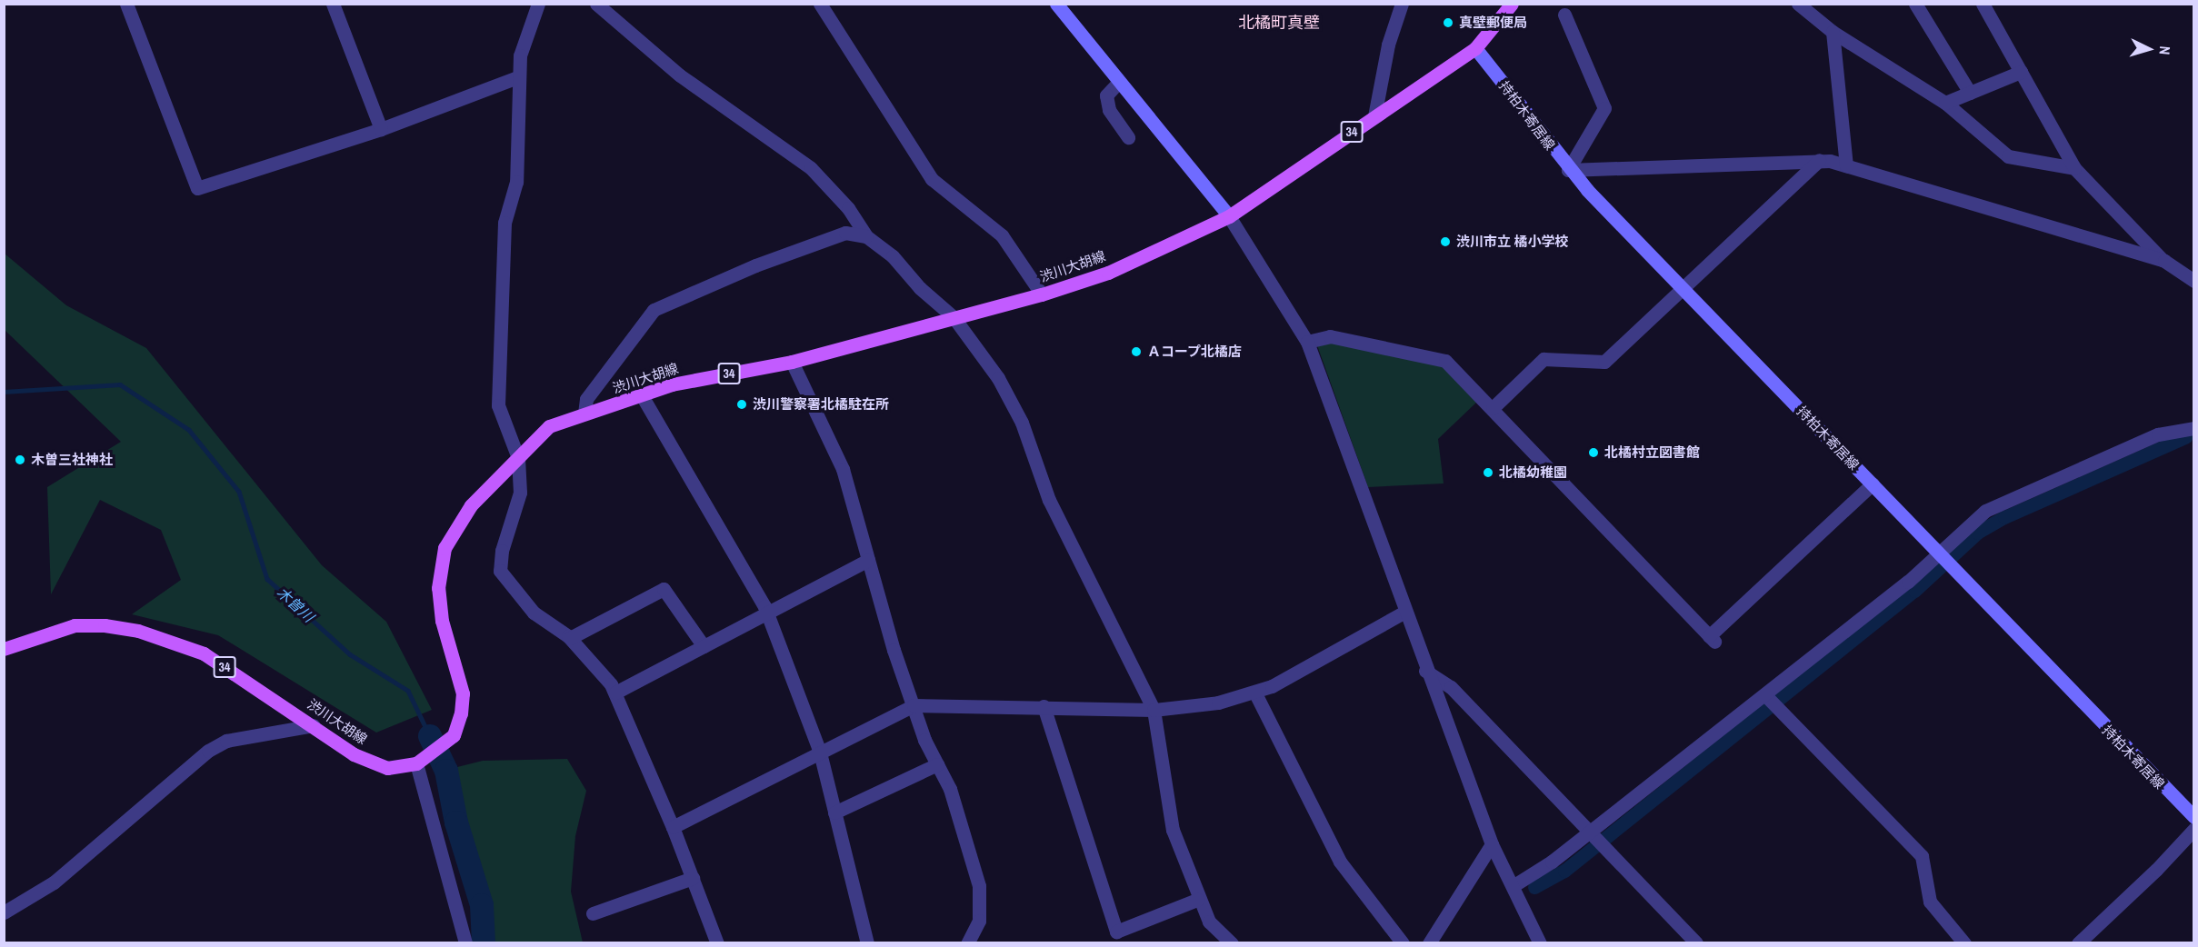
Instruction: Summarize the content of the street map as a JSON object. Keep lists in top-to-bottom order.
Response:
{
  "streets": {
    "main road": ["持柏木寄居線", "34", "渋川大胡線"]
  },
  "crossings": [
    ["持柏木寄居線", "渋川大胡線"]
  ],
  "districts": ["北橘町真壁"],
  "water": ["木曽川"],
  "places": [
    "真壁郵便局",
    "渋川市立 橘小学校",
    "Ａコープ北橘店",
    "渋川警察署北橘駐在所",
    "北橘村立図書館",
    "木曽三社神社",
    "北橘幼稚園"
  ],
  "north": "right"
}
